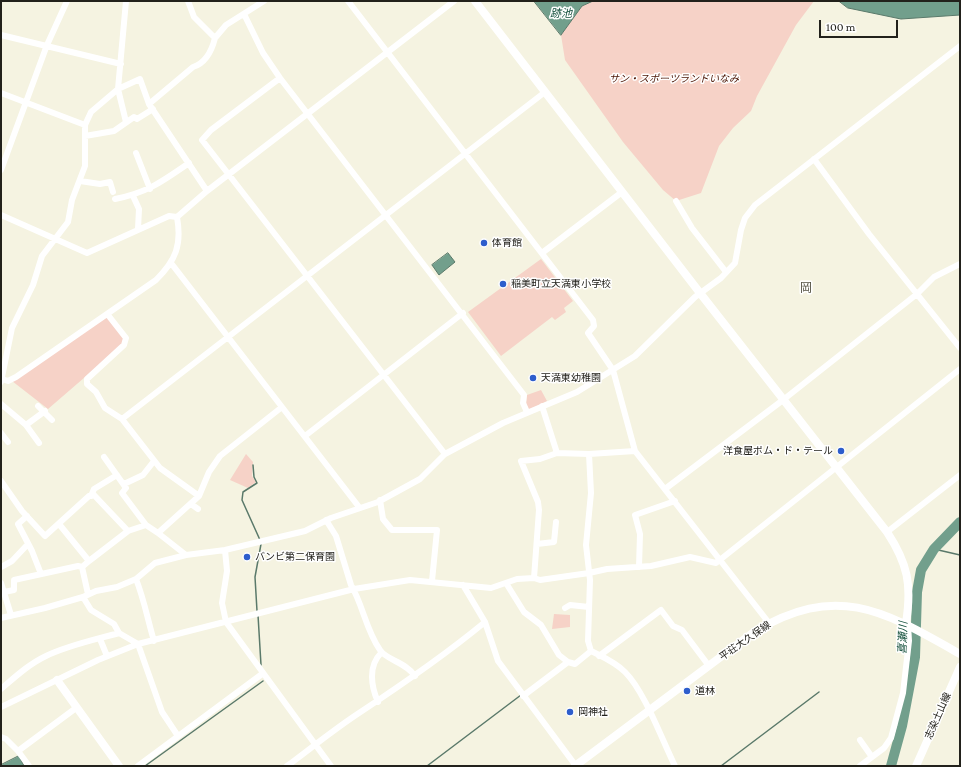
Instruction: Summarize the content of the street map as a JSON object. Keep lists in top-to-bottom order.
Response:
{
  "streets": {
    "street": ["平荘大久保線", "志染土山線"]
  },
  "districts": ["岡"],
  "water": ["跡池", "喜瀬川"],
  "parks": ["サン・スポーツランドいなみ"],
  "places": [
    "体育館",
    "稲美町立天満東小学校",
    "天満東幼稚園",
    "洋食屋ポム・ド・テール",
    "バンビ第二保育園",
    "道林",
    "岡神社"
  ],
  "scale_bar": "100 m"
}
